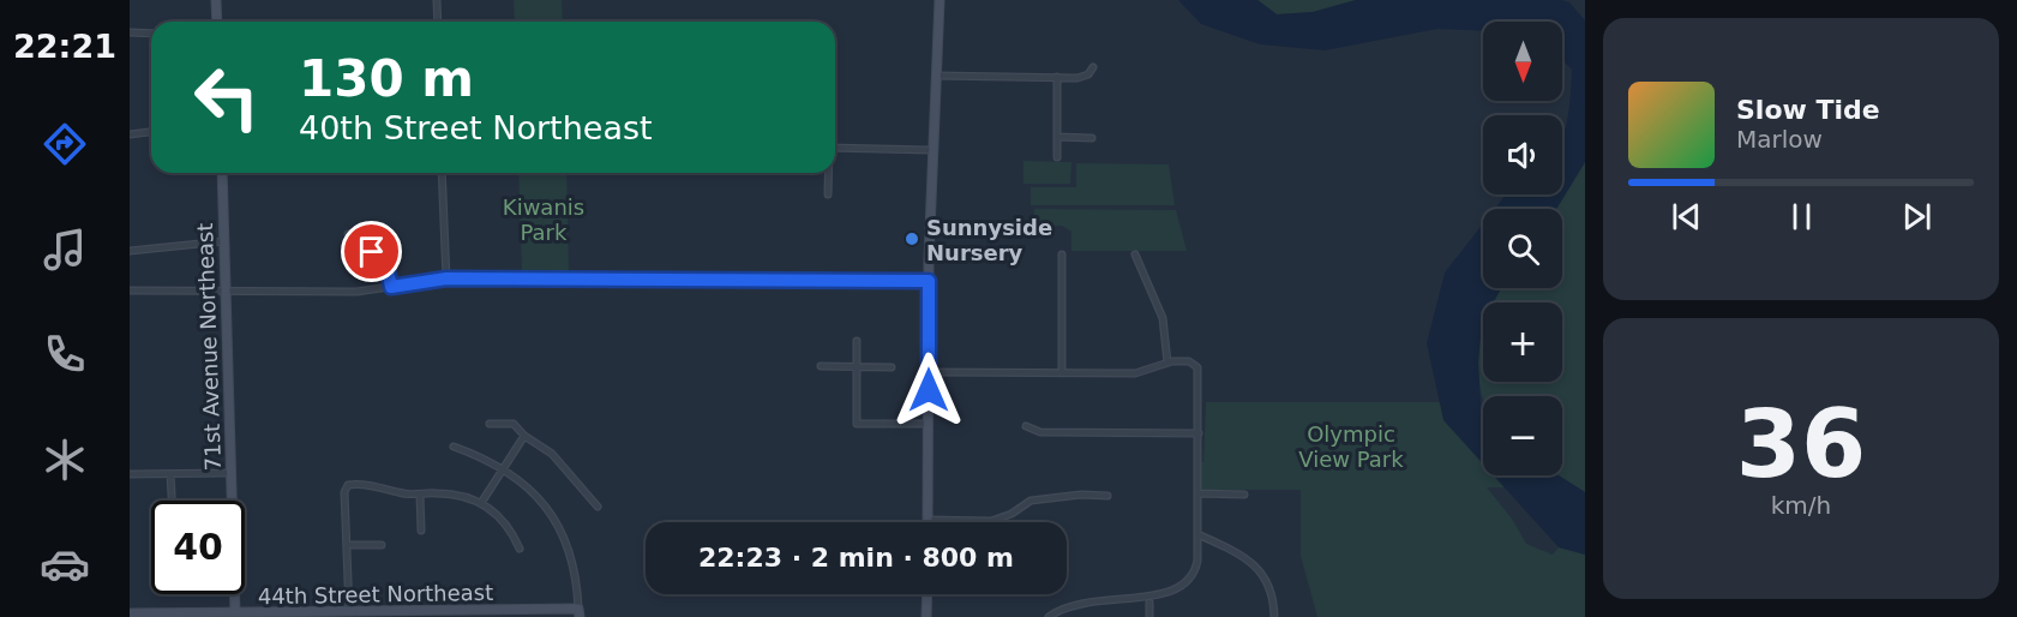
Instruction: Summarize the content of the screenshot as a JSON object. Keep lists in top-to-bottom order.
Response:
{
  "streets": {
    "street": ["71st Avenue Northeast", "44th Street Northeast"]
  },
  "crossings": [
    ["71st Avenue Northeast", "44th Street Northeast"]
  ],
  "parks": ["Kiwanis Park", "Olympic View Park"],
  "places": ["Sunnyside Nursery"],
  "north": "bottom",
  "page": {
    "tabs": "22:21",
    "map_buttons": ["+", "−"],
    "turn": ["130 m", "40th Street Northeast"],
    "song": ["Slow Tide", "Marlow"],
    "tile": ["36", "km/h"],
    "limit": "40",
    "trip": "22:23 · 2 min · 800 m"
  }
}
